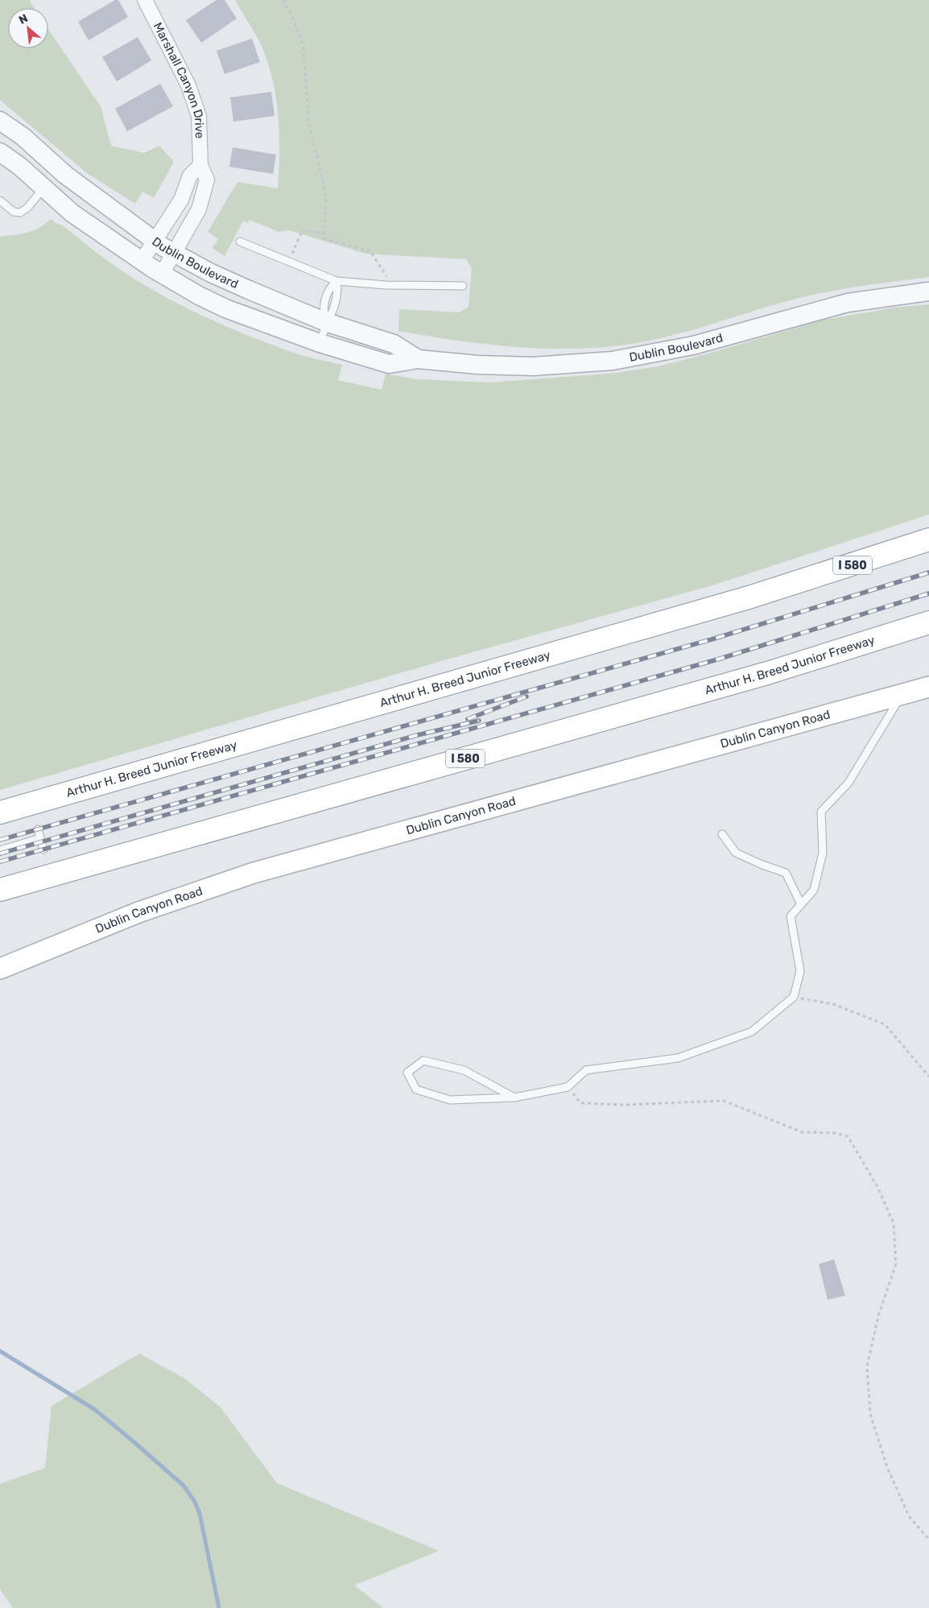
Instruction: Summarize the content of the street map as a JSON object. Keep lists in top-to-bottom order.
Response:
{
  "streets": {
    "highway": ["I 580", "Arthur H. Breed Junior Freeway"],
    "main road": ["Dublin Canyon Road"],
    "street": ["Marshall Canyon Drive", "Dublin Boulevard"]
  },
  "crossings": [
    ["Marshall Canyon Drive", "Dublin Boulevard"]
  ],
  "north": "top left"
}
